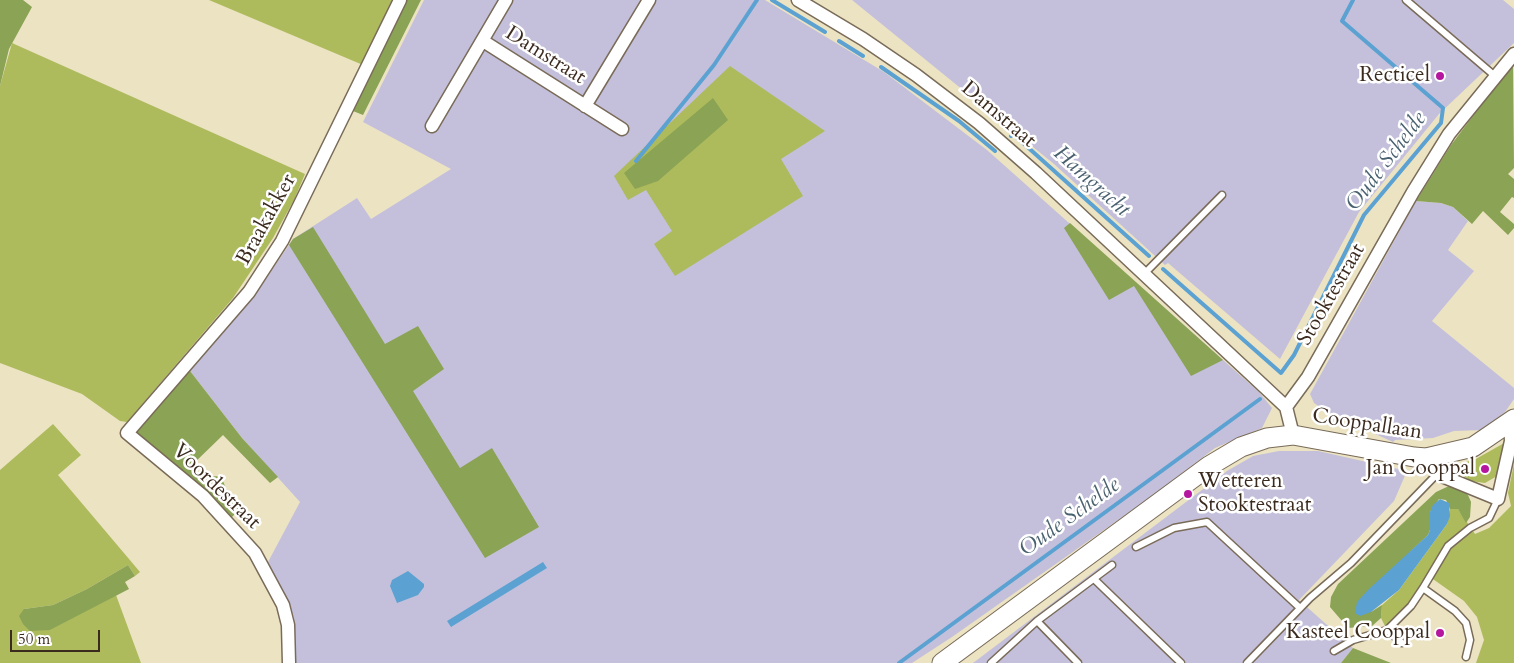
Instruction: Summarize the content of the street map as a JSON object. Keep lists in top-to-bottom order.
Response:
{
  "streets": {
    "street": [
      "Damstraat",
      "Braakakker",
      "Stooktestraat",
      "Cooppallaan",
      "Voordestraat"
    ]
  },
  "crossings": [
    ["Damstraat", "Stooktestraat"],
    ["Braakakker", "Voordestraat"]
  ],
  "water": ["Oude Schelde", "Hamgracht"],
  "places": [
    "Recticel",
    "Jan Cooppal",
    "Wetteren Stooktestraat",
    "Kasteel Cooppal"
  ],
  "scale_bar": "50 m"
}
